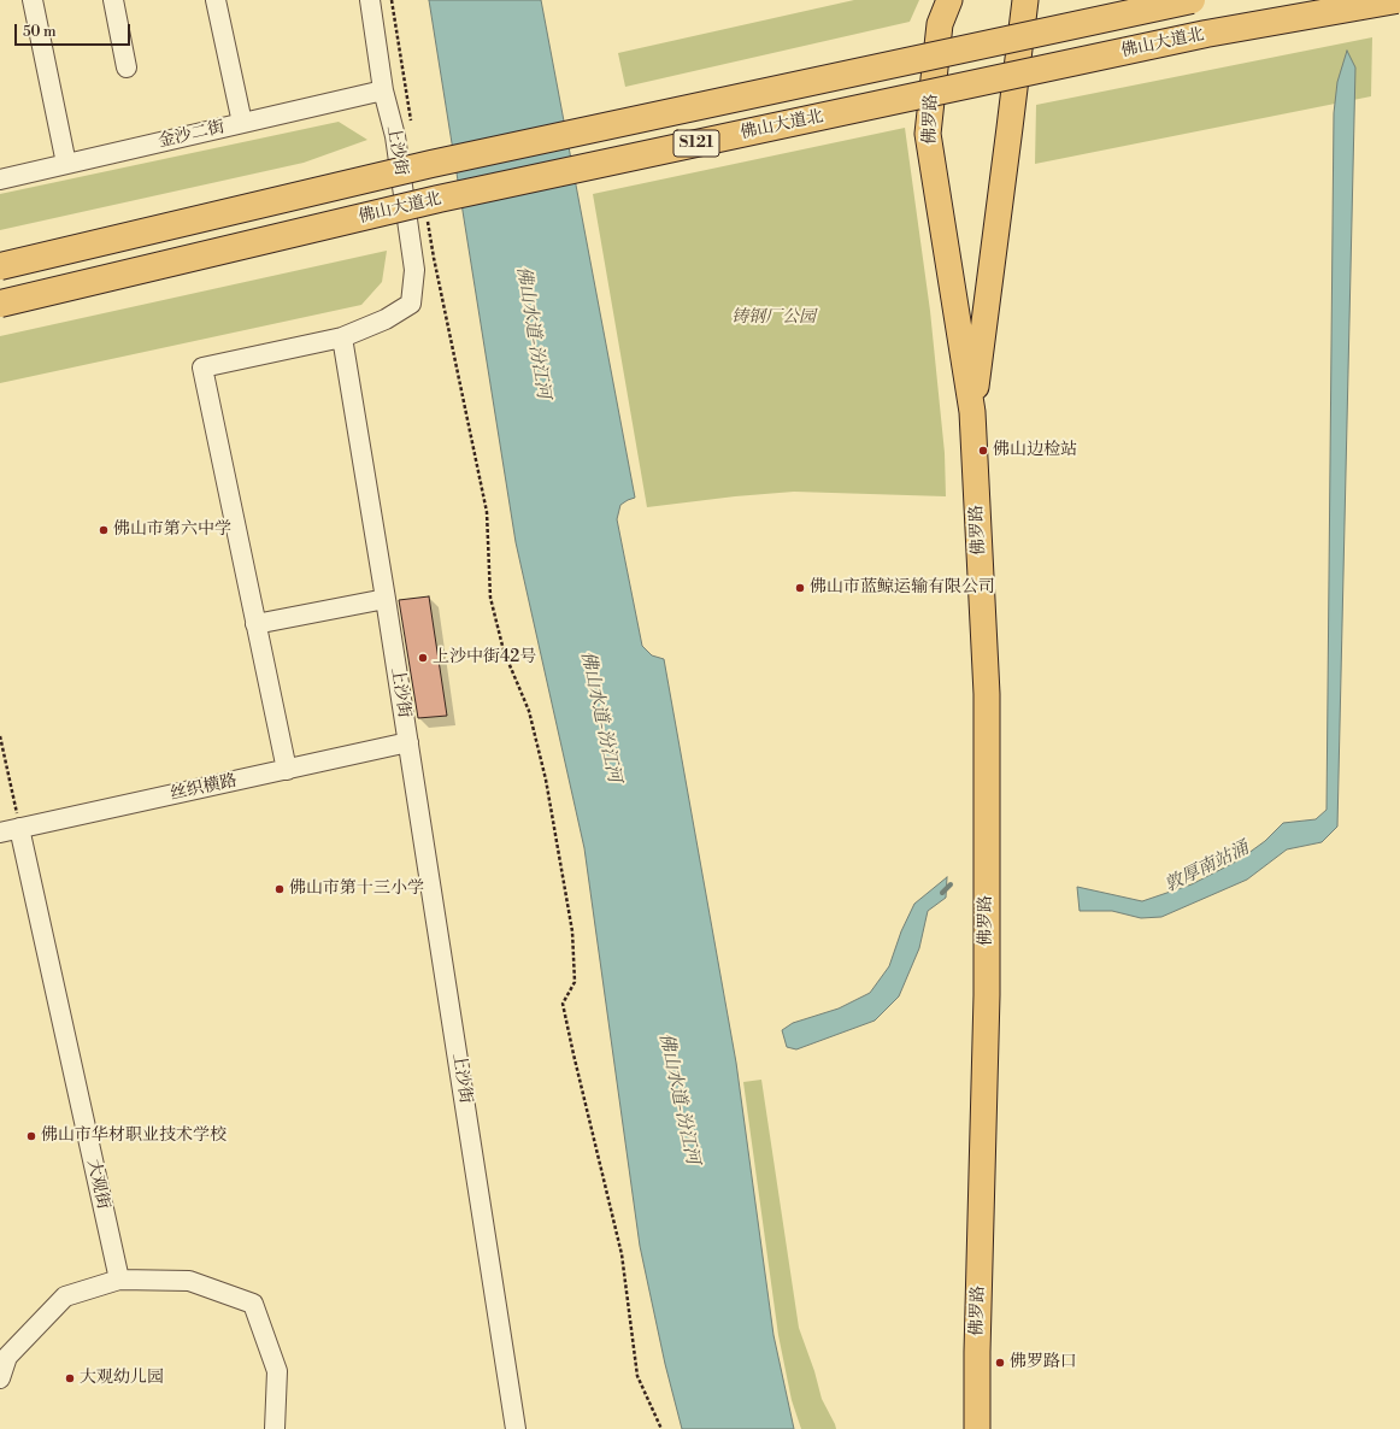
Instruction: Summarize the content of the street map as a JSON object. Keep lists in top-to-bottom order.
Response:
{
  "streets": {
    "highway": ["佛山大道北", "S121"],
    "main road": ["佛罗路"],
    "street": [
      "金沙二街",
      "上沙街",
      "丝织横路",
      "大观街"
    ]
  },
  "crossings": [
    ["金沙二街", "上沙街"],
    ["上沙街", "丝织横路"],
    ["丝织横路", "大观街"]
  ],
  "water": ["佛山水道-汾江河", "敦厚南站涌"],
  "parks": ["铸钢厂公园"],
  "places": [
    "佛山边检站",
    "佛山市第六中学",
    "佛山市蓝鲸运输有限公司",
    "上沙中街42号",
    "佛山市第十三小学",
    "佛山市华材职业技术学校",
    "佛罗路口",
    "大观幼儿园"
  ],
  "scale_bar": "50 m"
}
